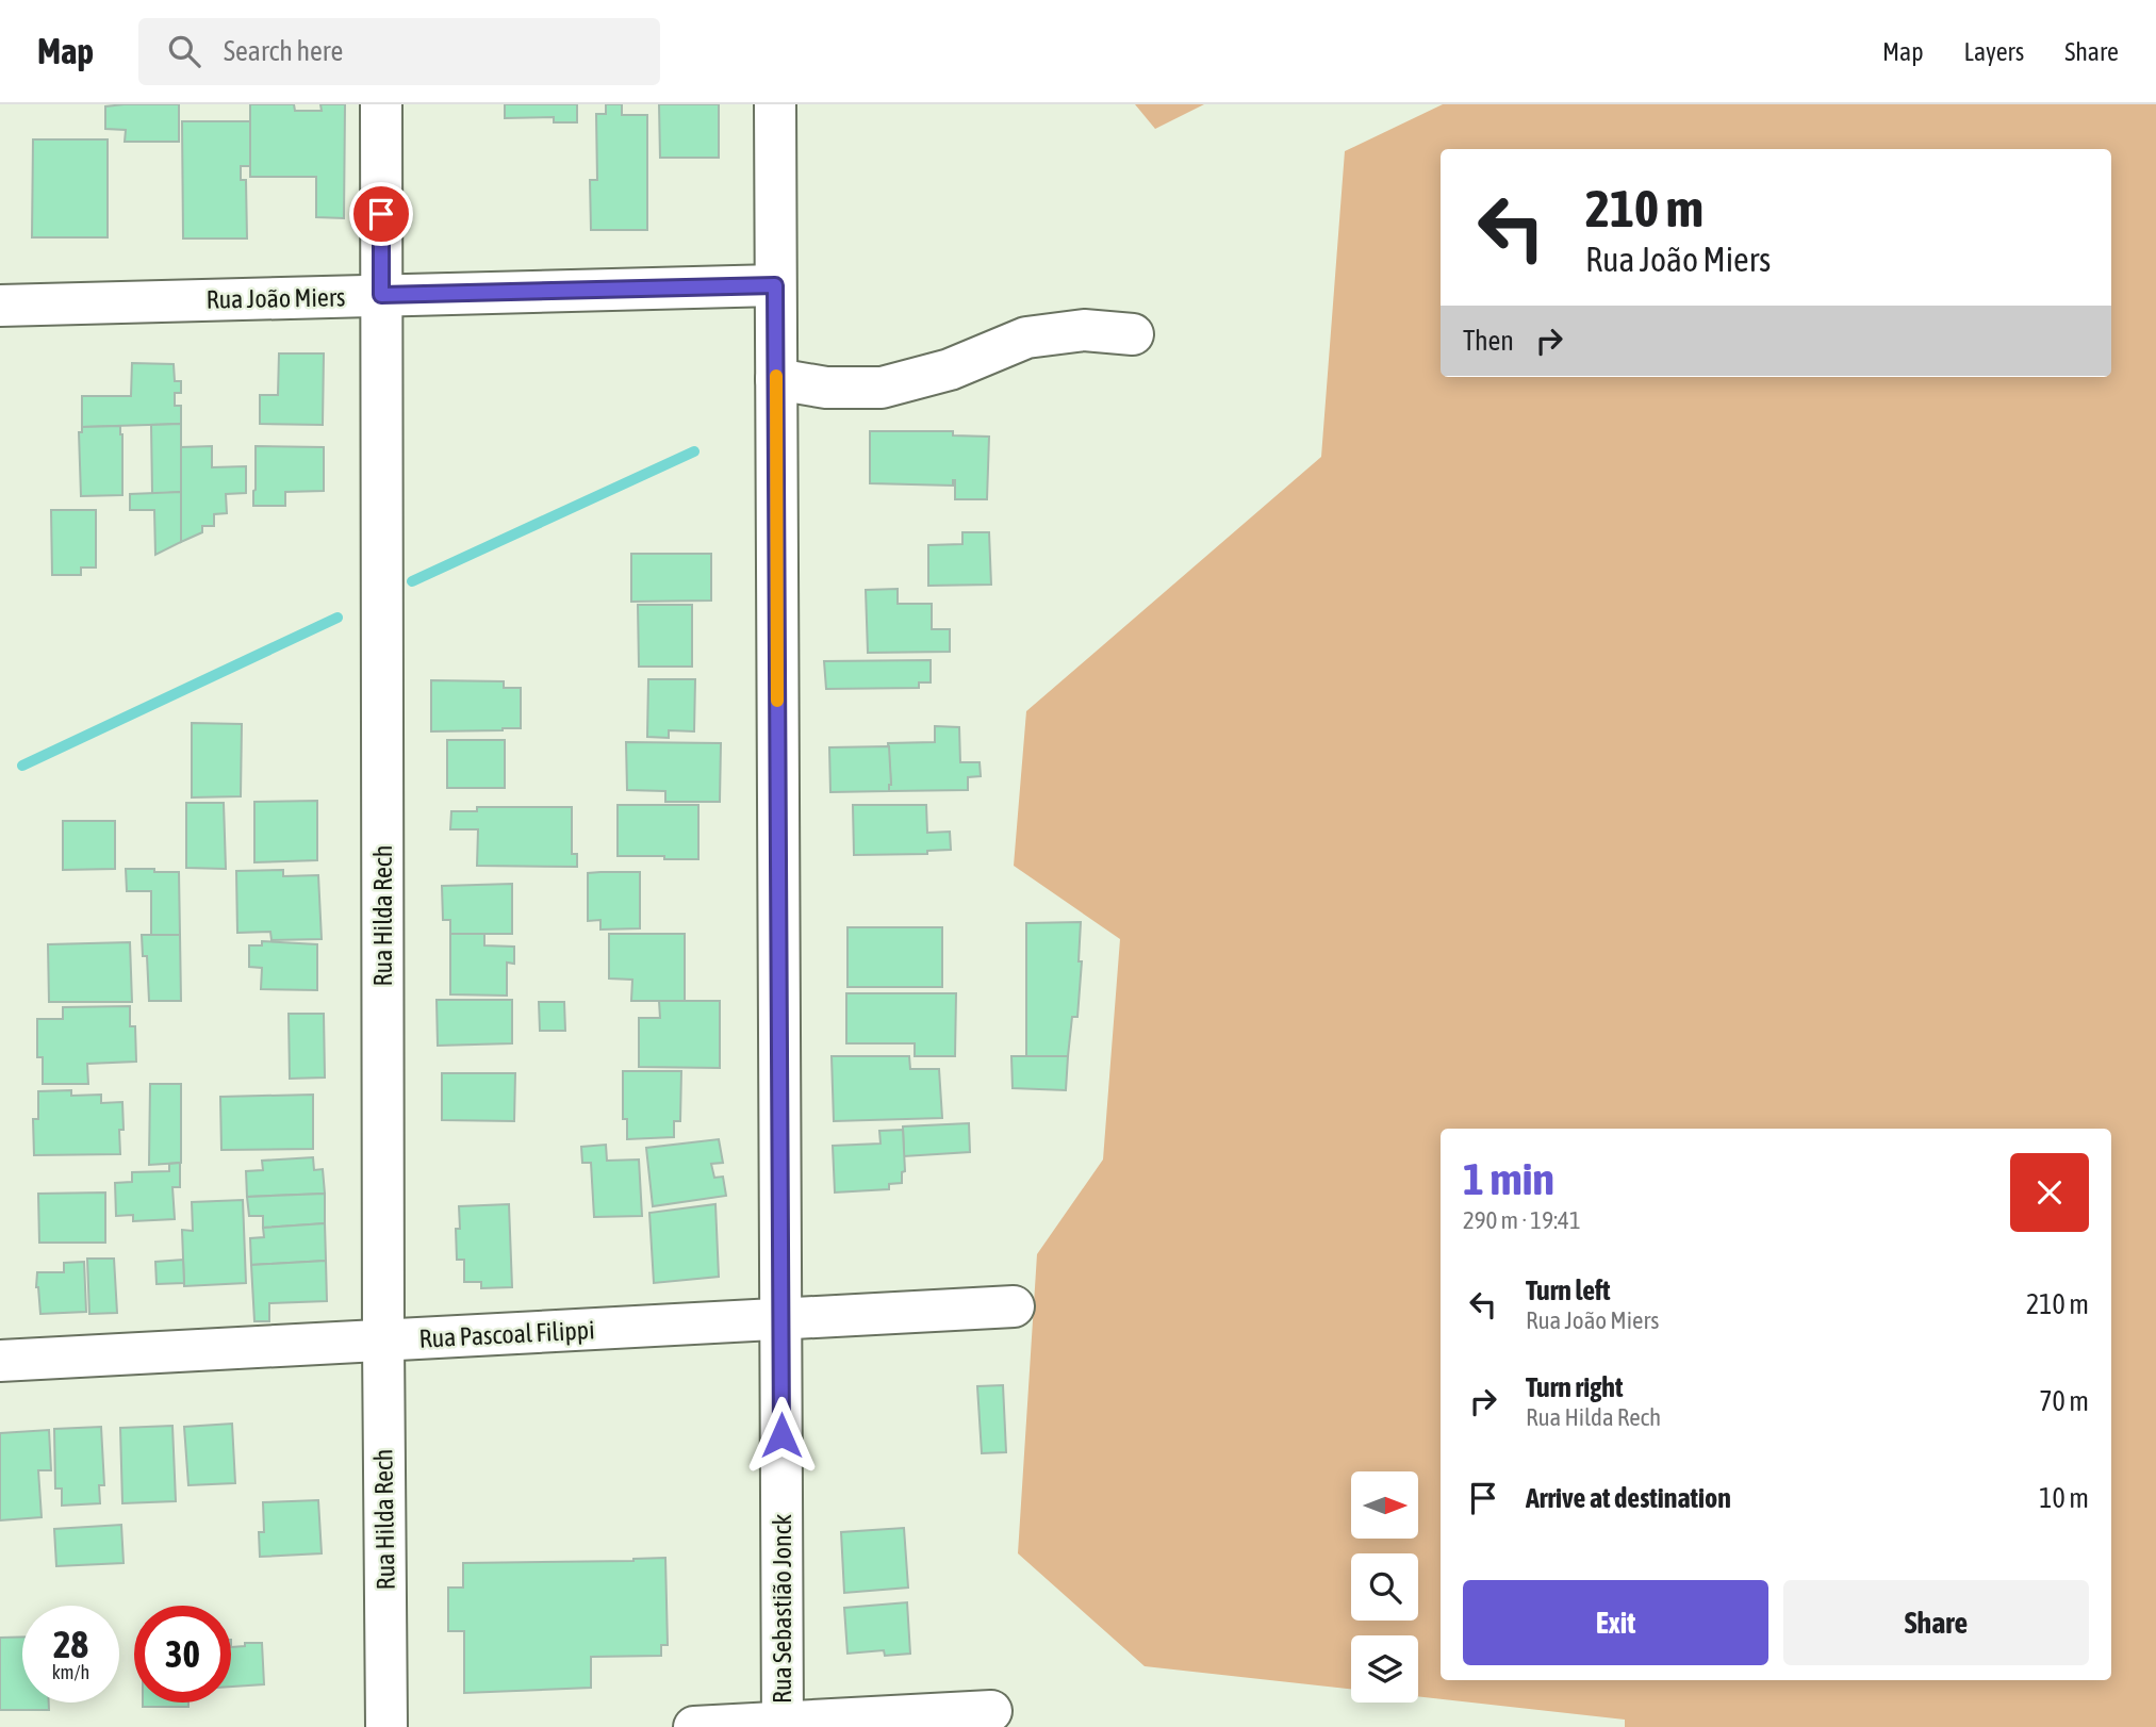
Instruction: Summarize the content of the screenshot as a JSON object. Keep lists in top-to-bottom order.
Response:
{
  "streets": {
    "street": [
      "Rua João Miers",
      "Rua Hilda Rech",
      "Rua Pascoal Filippi",
      "Rua Sebastião Jonck"
    ]
  },
  "crossings": [
    ["Rua João Miers", "Rua Hilda Rech"],
    ["Rua João Miers", "Rua Sebastião Jonck"],
    ["Rua Hilda Rech", "Rua Pascoal Filippi"],
    ["Rua Pascoal Filippi", "Rua Sebastião Jonck"]
  ],
  "north": "right",
  "page": {
    "header": "Map",
    "search": "Search here",
    "nav": ["Map", "Layers", "Share"],
    "turn": ["210 m", "Rua João Miers"],
    "then": "Then",
    "heading": ["1 min", "290 m · 19:41"],
    "list": [
      {
        "name": "Turn left",
        "note": "Rua João Miers",
        "value": "210 m"
      },
      {
        "name": "Turn right",
        "note": "Rua Hilda Rech",
        "value": "70 m"
      },
      {
        "name": "Arrive at destination",
        "value": "10 m"
      }
    ],
    "buttons": ["Exit", "Share"],
    "speed": "28 km/h",
    "limit": "30"
  }
}
